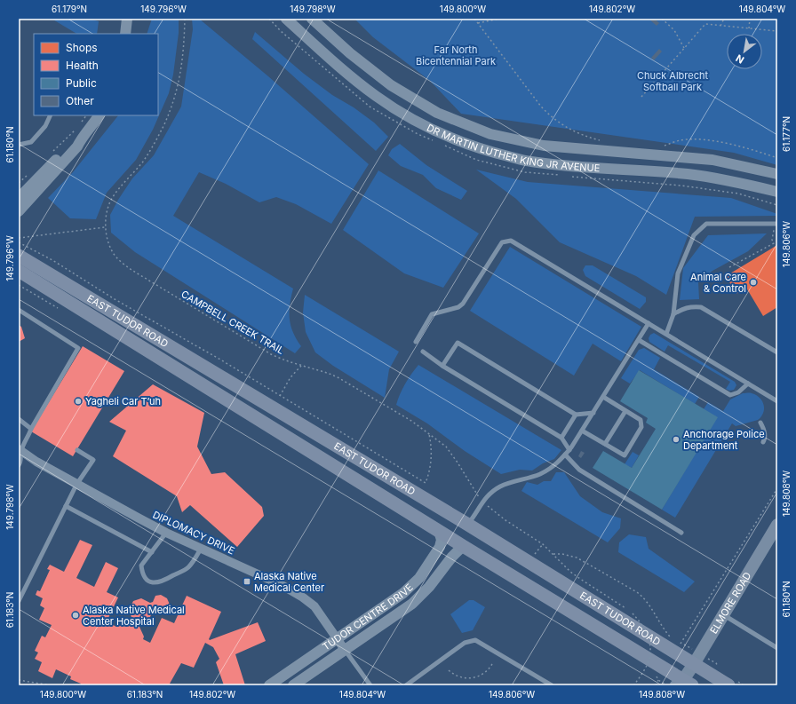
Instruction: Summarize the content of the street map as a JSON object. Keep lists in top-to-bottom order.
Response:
{
  "streets": {
    "main road": ["EAST TUDOR ROAD", "ELMORE ROAD"],
    "street": ["DR MARTIN LUTHER KING JR AVENUE", "DIPLOMACY DRIVE", "TUDOR CENTRE DRIVE"],
    "path": ["CAMPBELL CREEK TRAIL"]
  },
  "crossings": [
    ["EAST TUDOR ROAD", "ELMORE ROAD"],
    ["EAST TUDOR ROAD", "TUDOR CENTRE DRIVE"],
    ["DIPLOMACY DRIVE", "TUDOR CENTRE DRIVE"]
  ],
  "parks": ["Far North Bicentennial Park", "Chuck Albrecht Softball Park"],
  "places": {
    "other": [
      "Animal Care & Control",
      "Yagheli Car T’uh",
      "Anchorage Police Department",
      "Alaska Native Medical Center Hospital"
    ],
    "transit": ["Alaska Native Medical Center"]
  },
  "legend": [
    "Shops",
    "Health",
    "Public",
    "Other"
  ],
  "north": "bottom left",
  "coordinates": [
    "61.179°N",
    "149.796°W",
    "149.798°W",
    "149.800°W",
    "149.802°W",
    "149.804°W",
    "61.177°N",
    "61.180°N",
    "149.806°W",
    "149.808°W",
    "61.183°N"
  ]
}
